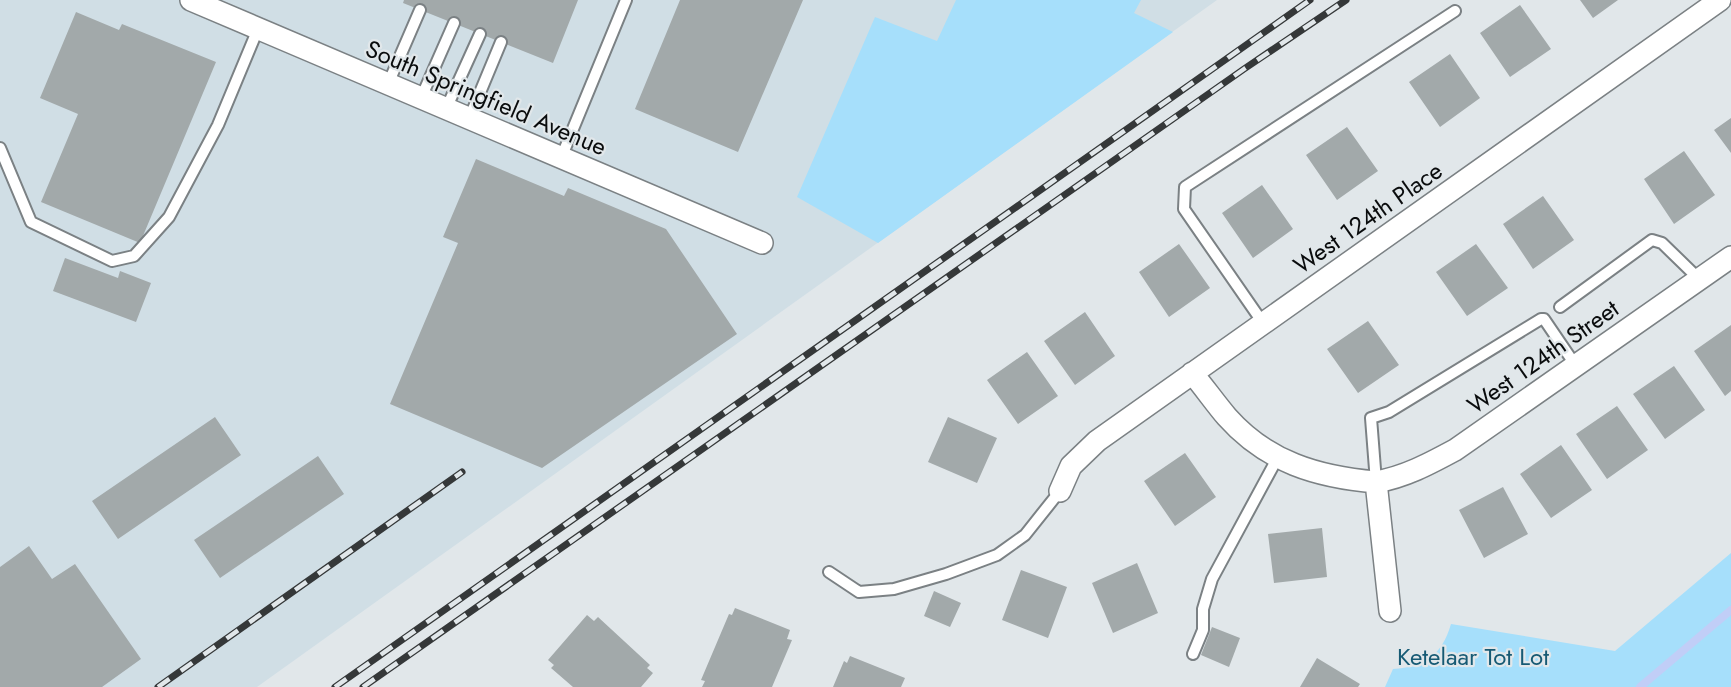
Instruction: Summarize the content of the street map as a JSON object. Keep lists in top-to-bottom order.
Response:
{
  "streets": {
    "street": ["South Springfield Avenue", "West 124th Place", "West 124th Street"]
  },
  "parks": ["Ketelaar Tot Lot"]
}
